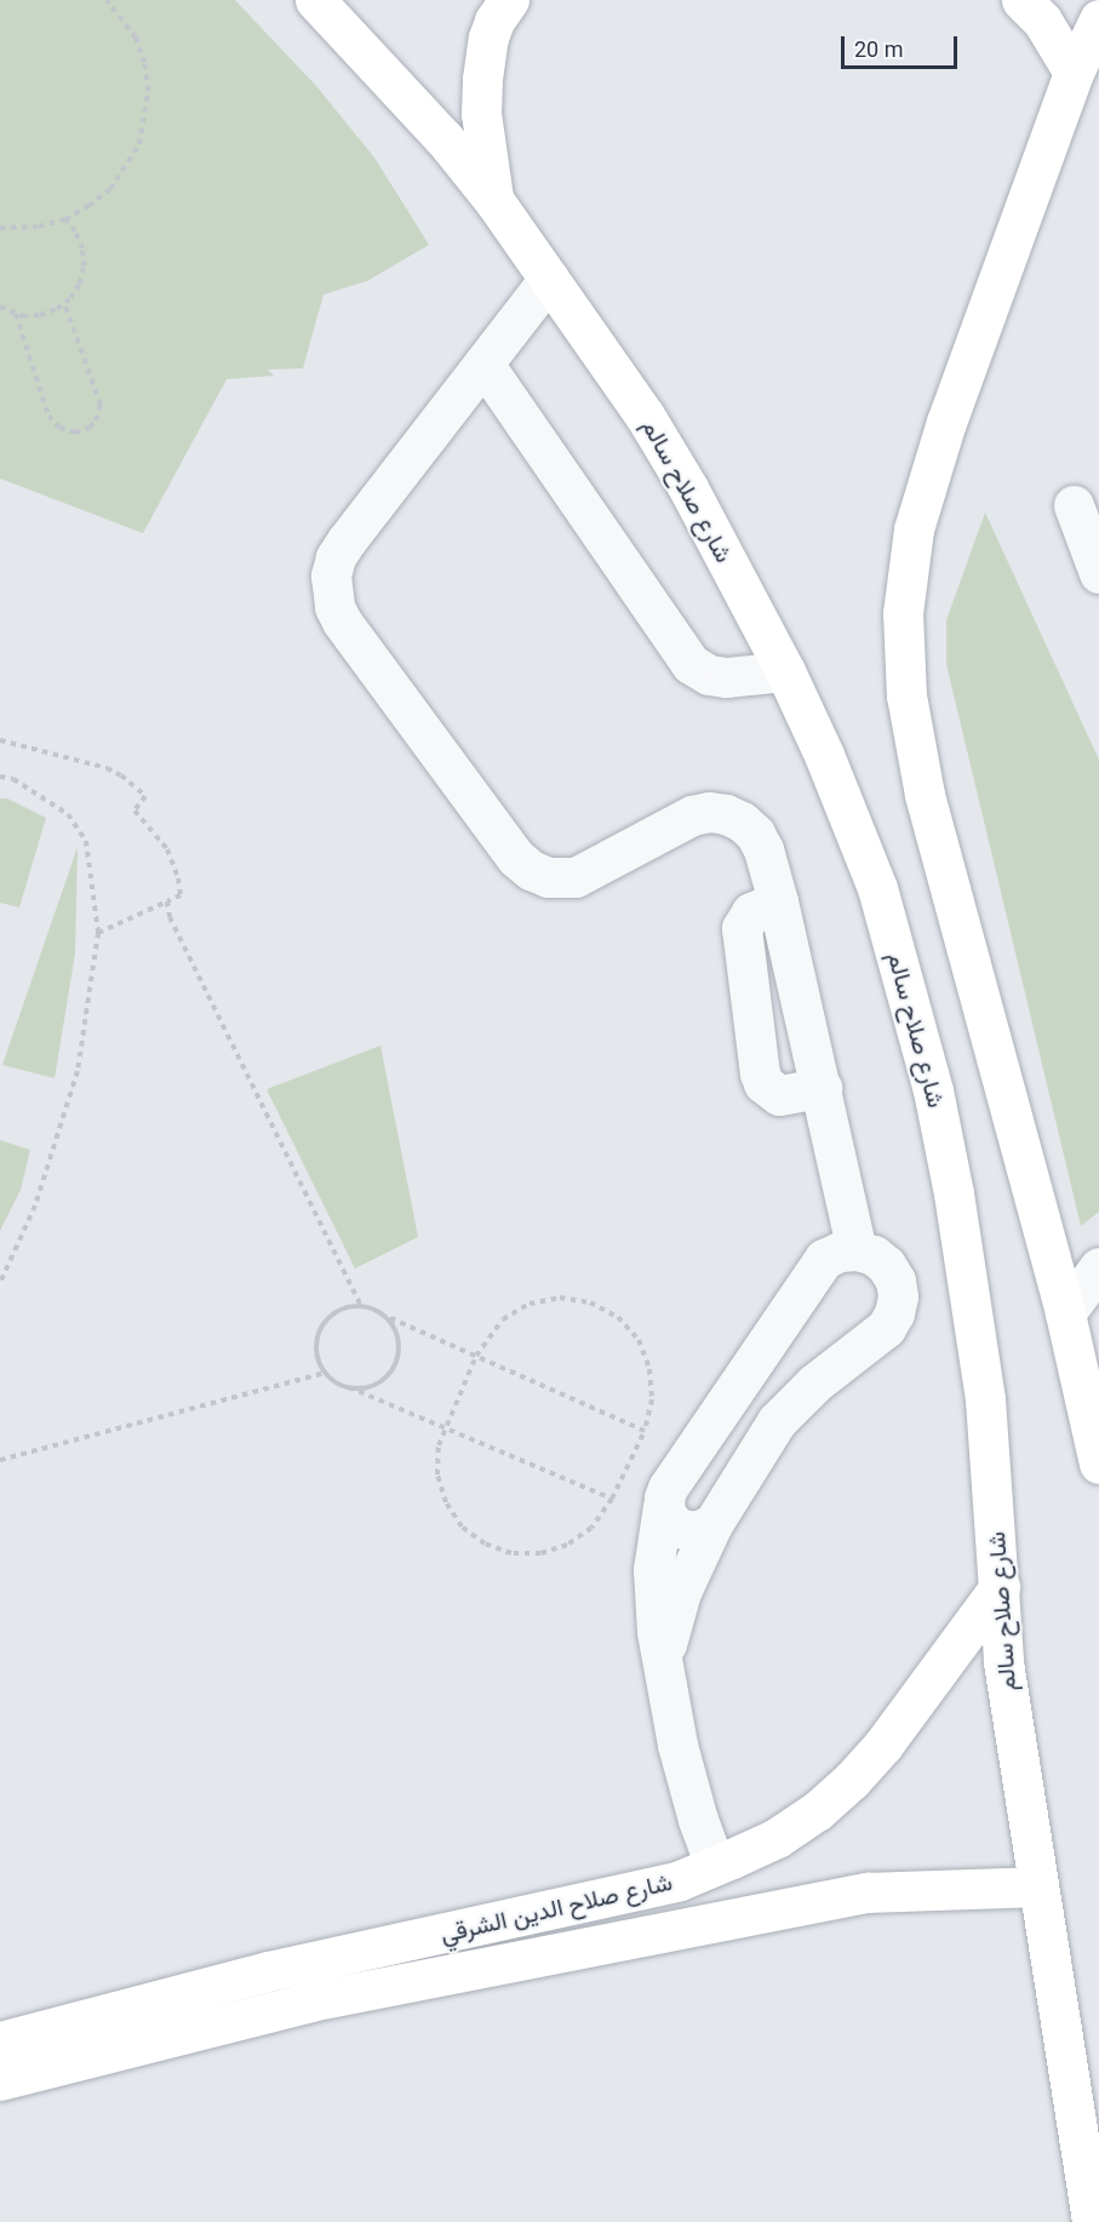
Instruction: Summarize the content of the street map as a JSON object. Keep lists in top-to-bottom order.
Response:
{
  "streets": {
    "main road": ["شارع صلاح سالم", "شارع صلاح الدين الشرقي"]
  },
  "crossings": [
    ["شارع صلاح سالم", "شارع صلاح الدين الشرقي"]
  ],
  "scale_bar": "20 m"
}
